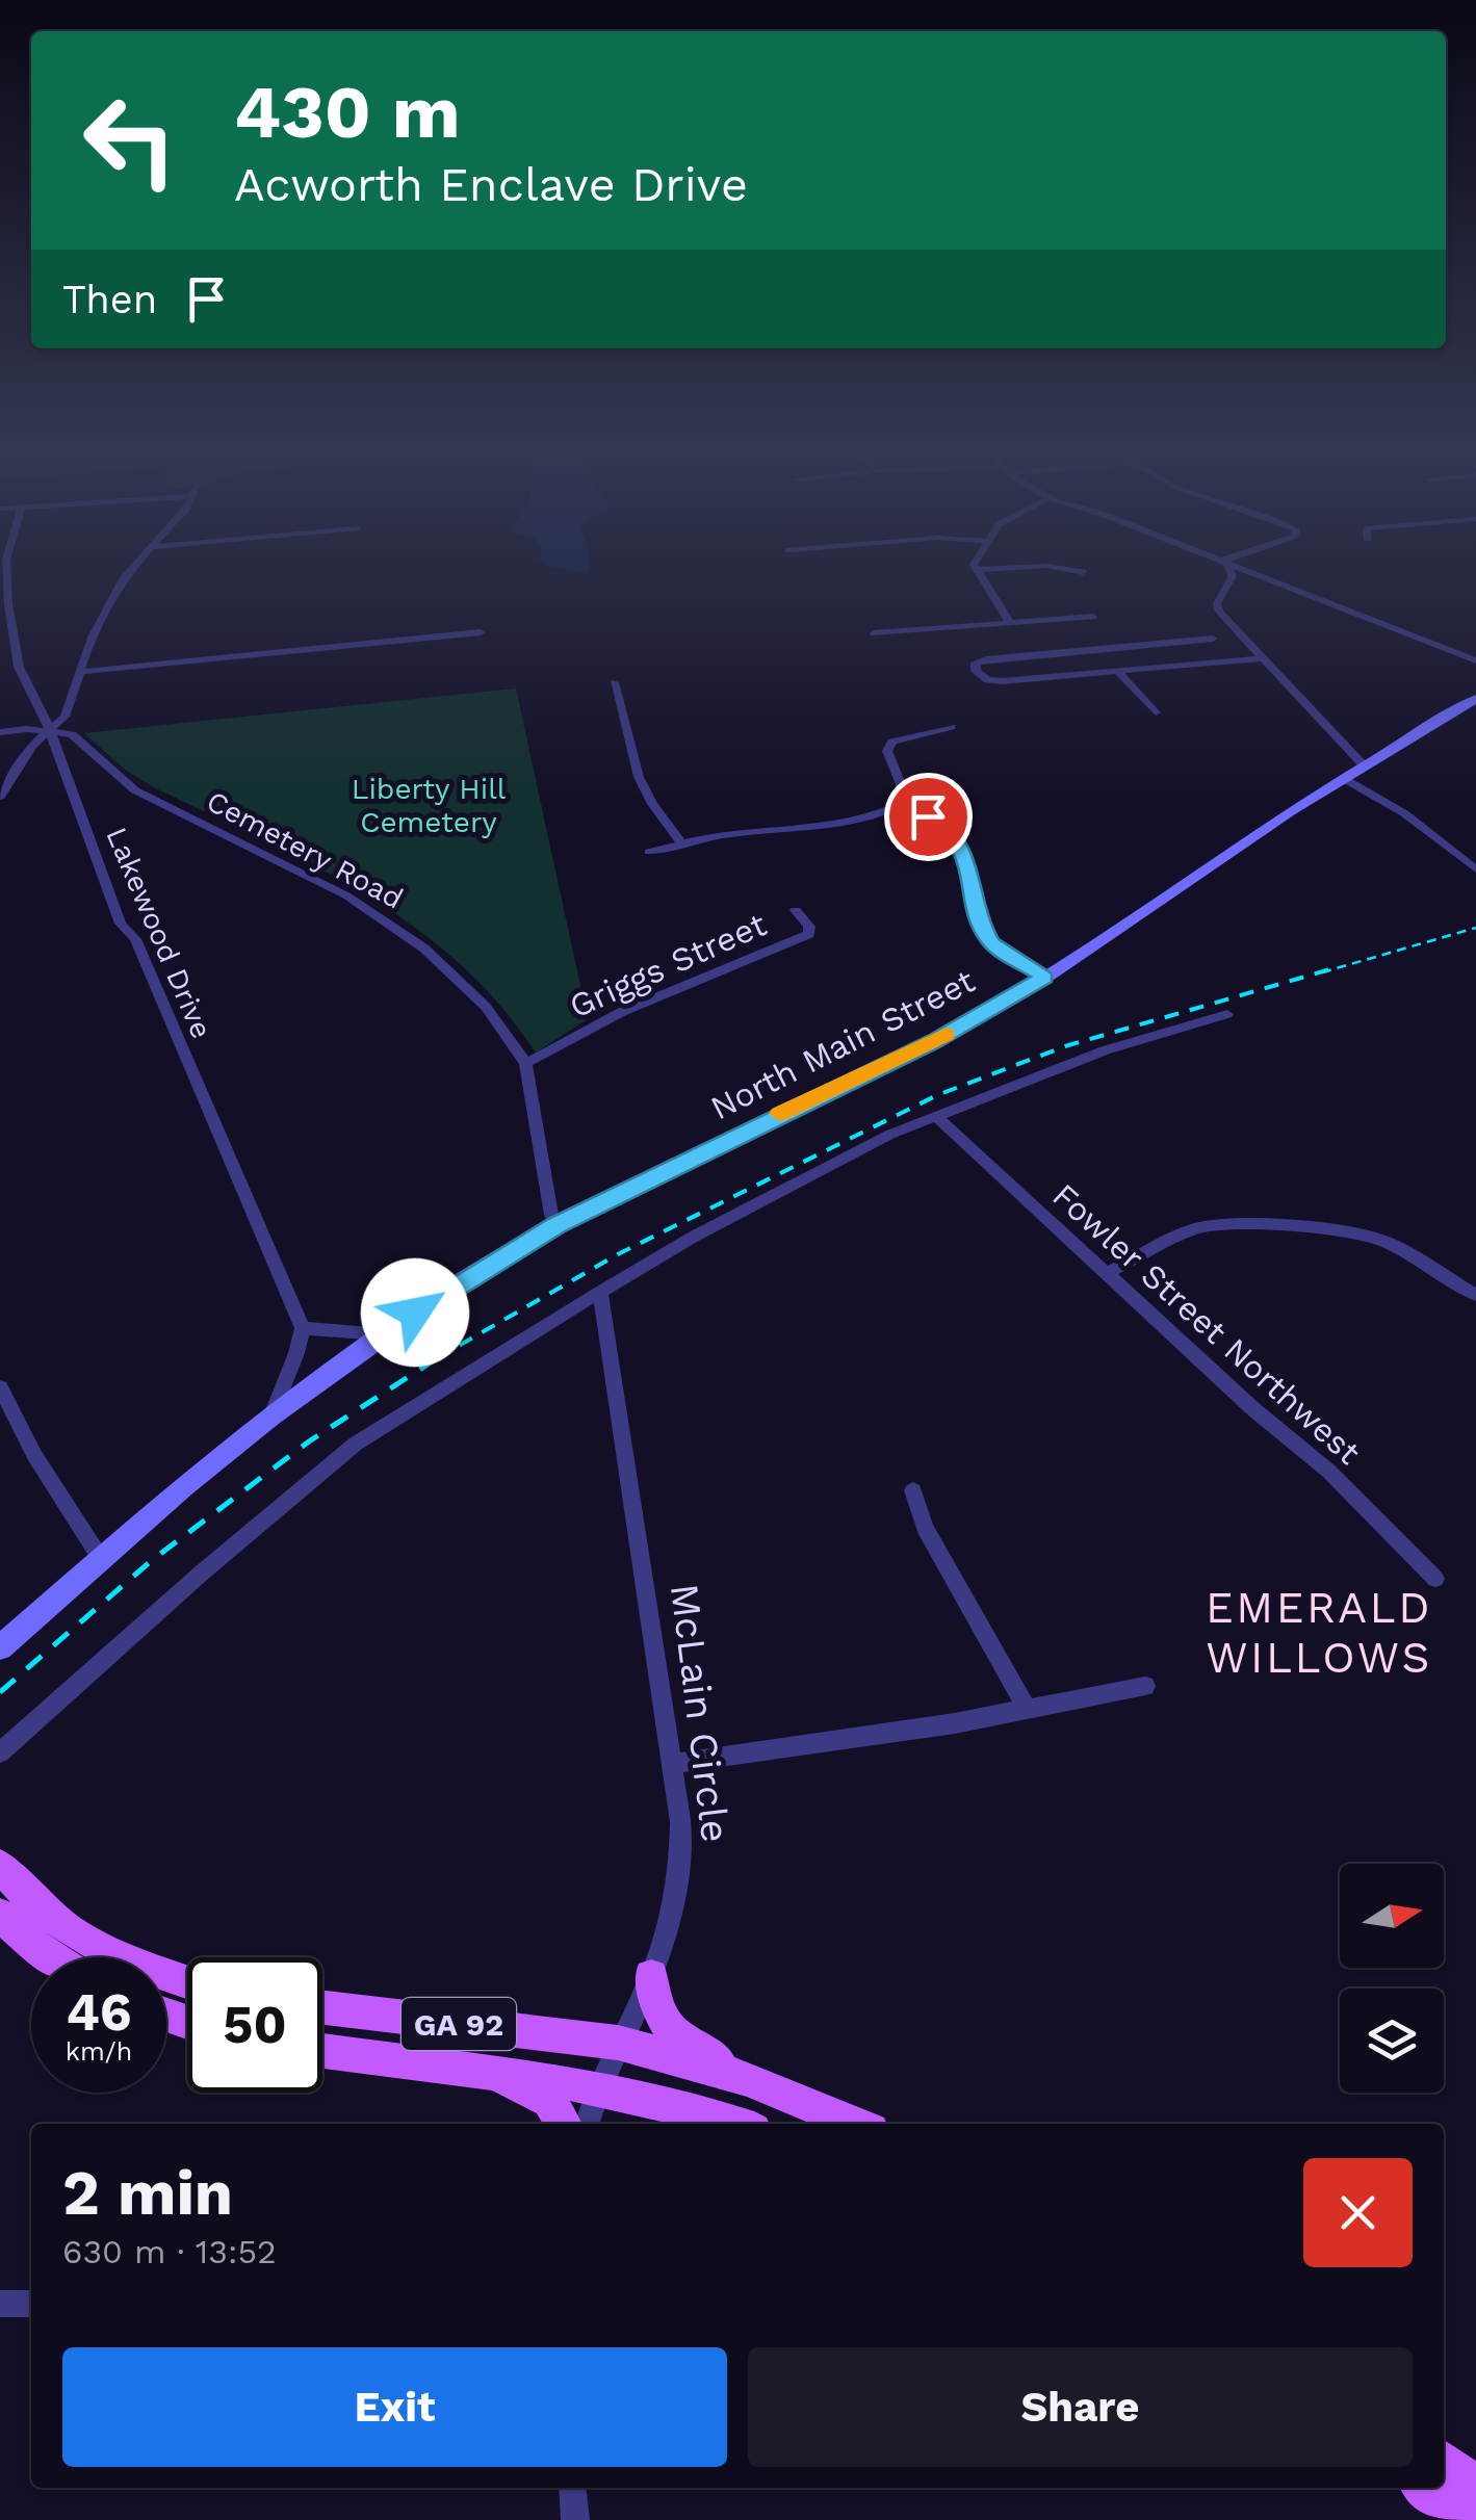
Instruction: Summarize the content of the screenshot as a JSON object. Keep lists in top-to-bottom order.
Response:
{
  "streets": {
    "main road": ["North Main Street", "GA 92"],
    "street": [
      "Cemetery Road",
      "Lakewood Drive",
      "Griggs Street",
      "Fowler Street Northwest",
      "McLain Circle"
    ]
  },
  "crossings": [
    ["Cemetery Road", "Lakewood Drive"],
    ["Cemetery Road", "Griggs Street"],
    ["Cemetery Road", "North Main Street"],
    ["McLain Circle", "GA 92"]
  ],
  "districts": ["EMERALD WILLOWS"],
  "parks": ["Liberty Hill Cemetery"],
  "north": "right",
  "page": {
    "turn": ["430 m", "Acworth Enclave Drive"],
    "then": "Then",
    "speed": "46 km/h",
    "limit": "50",
    "heading": ["2 min", "630 m · 13:52"],
    "buttons": ["Exit", "Share"]
  }
}
